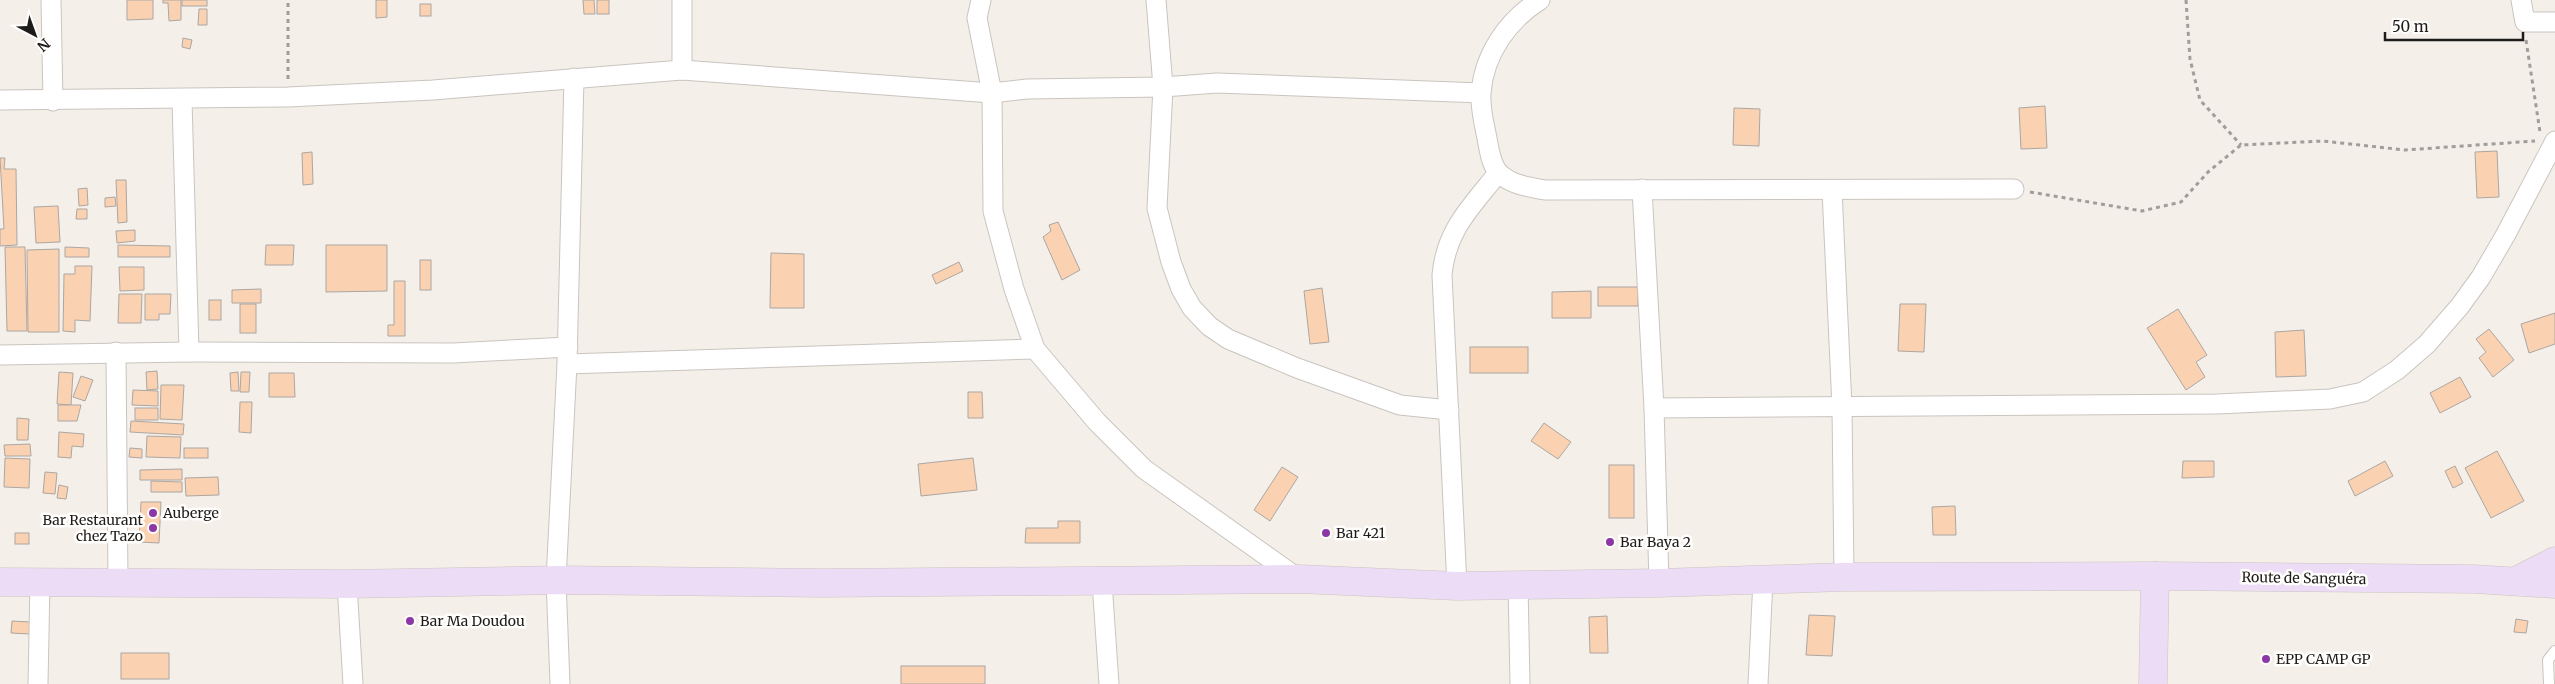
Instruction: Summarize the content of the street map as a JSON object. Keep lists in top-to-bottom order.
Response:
{
  "streets": {
    "street": ["Route de Sanguéra"]
  },
  "places": [
    "Auberge",
    "Bar Restaurant chez Tazo",
    "Bar 421",
    "Bar Baya 2",
    "Bar Ma Doudou",
    "EPP CAMP GP"
  ],
  "scale_bar": "50 m",
  "north": "bottom right"
}
